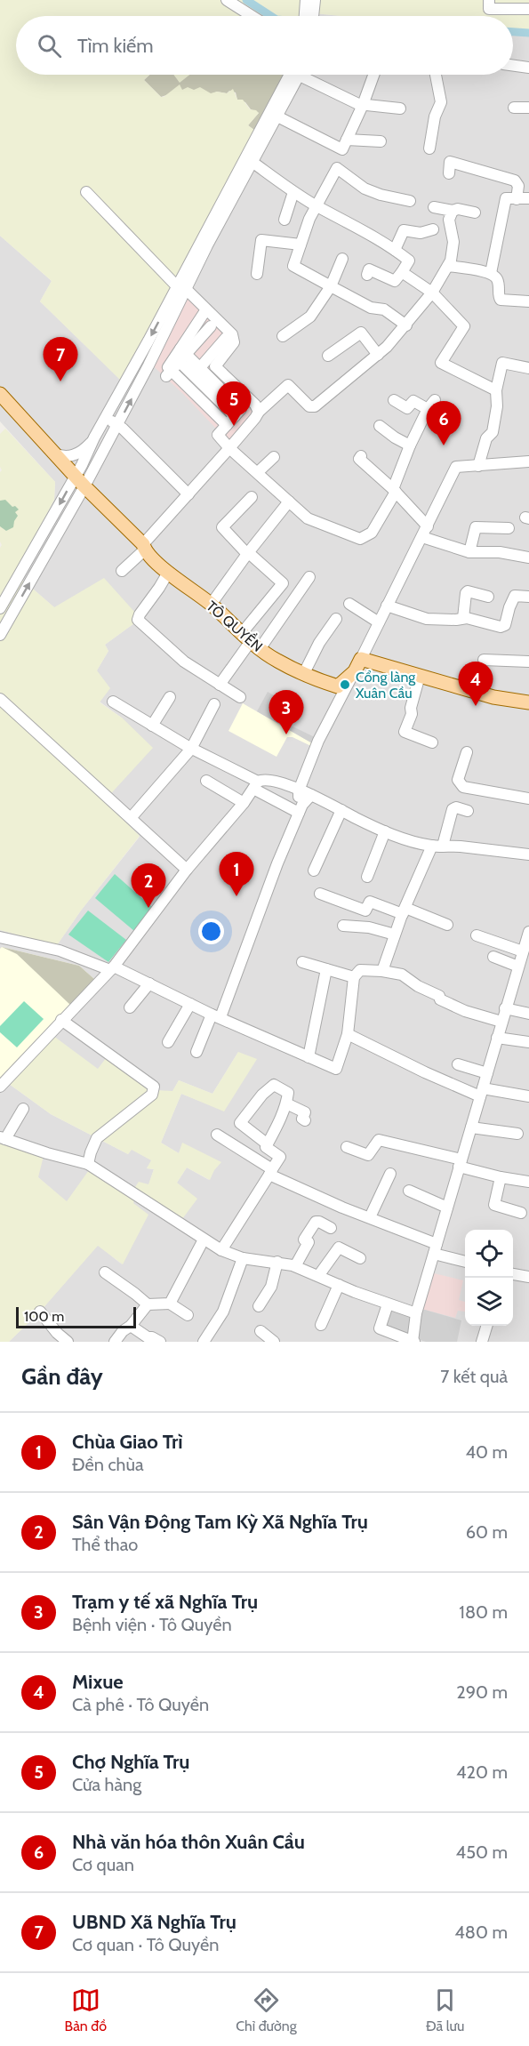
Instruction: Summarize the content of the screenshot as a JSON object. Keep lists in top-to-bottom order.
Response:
{
  "streets": {
    "main road": ["TÔ QUYỀN"]
  },
  "places": ["Cổng làng Xuân Cầu"],
  "scale_bar": "100 m",
  "page": {
    "search": "Tìm kiếm",
    "pins": [
      "7",
      "5",
      "6",
      "4",
      "3",
      "1",
      "2"
    ],
    "scale": "100 m",
    "heading": ["Gần đây", "7 kết quả"],
    "list": [
      {
        "mark": "1",
        "name": "Chùa Giao Trì",
        "note": "Đền chùa",
        "value": "40 m"
      },
      {
        "mark": "2",
        "name": "Sân Vận Động Tam Kỳ Xã Nghĩa Trụ",
        "note": "Thể thao",
        "value": "60 m"
      },
      {
        "mark": "3",
        "name": "Trạm y tế xã Nghĩa Trụ",
        "note": "Bệnh viện · Tô Quyền",
        "value": "180 m"
      },
      {
        "mark": "4",
        "name": "Mixue",
        "note": "Cà phê · Tô Quyền",
        "value": "290 m"
      },
      {
        "mark": "5",
        "name": "Chợ Nghĩa Trụ",
        "note": "Cửa hàng",
        "value": "420 m"
      },
      {
        "mark": "6",
        "name": "Nhà văn hóa thôn Xuân Cầu",
        "note": "Cơ quan",
        "value": "450 m"
      },
      {
        "mark": "7",
        "name": "UBND Xã Nghĩa Trụ",
        "note": "Cơ quan · Tô Quyền",
        "value": "480 m"
      }
    ],
    "nav": ["Bản đồ", "Chỉ đường", "Đã lưu"]
  }
}
